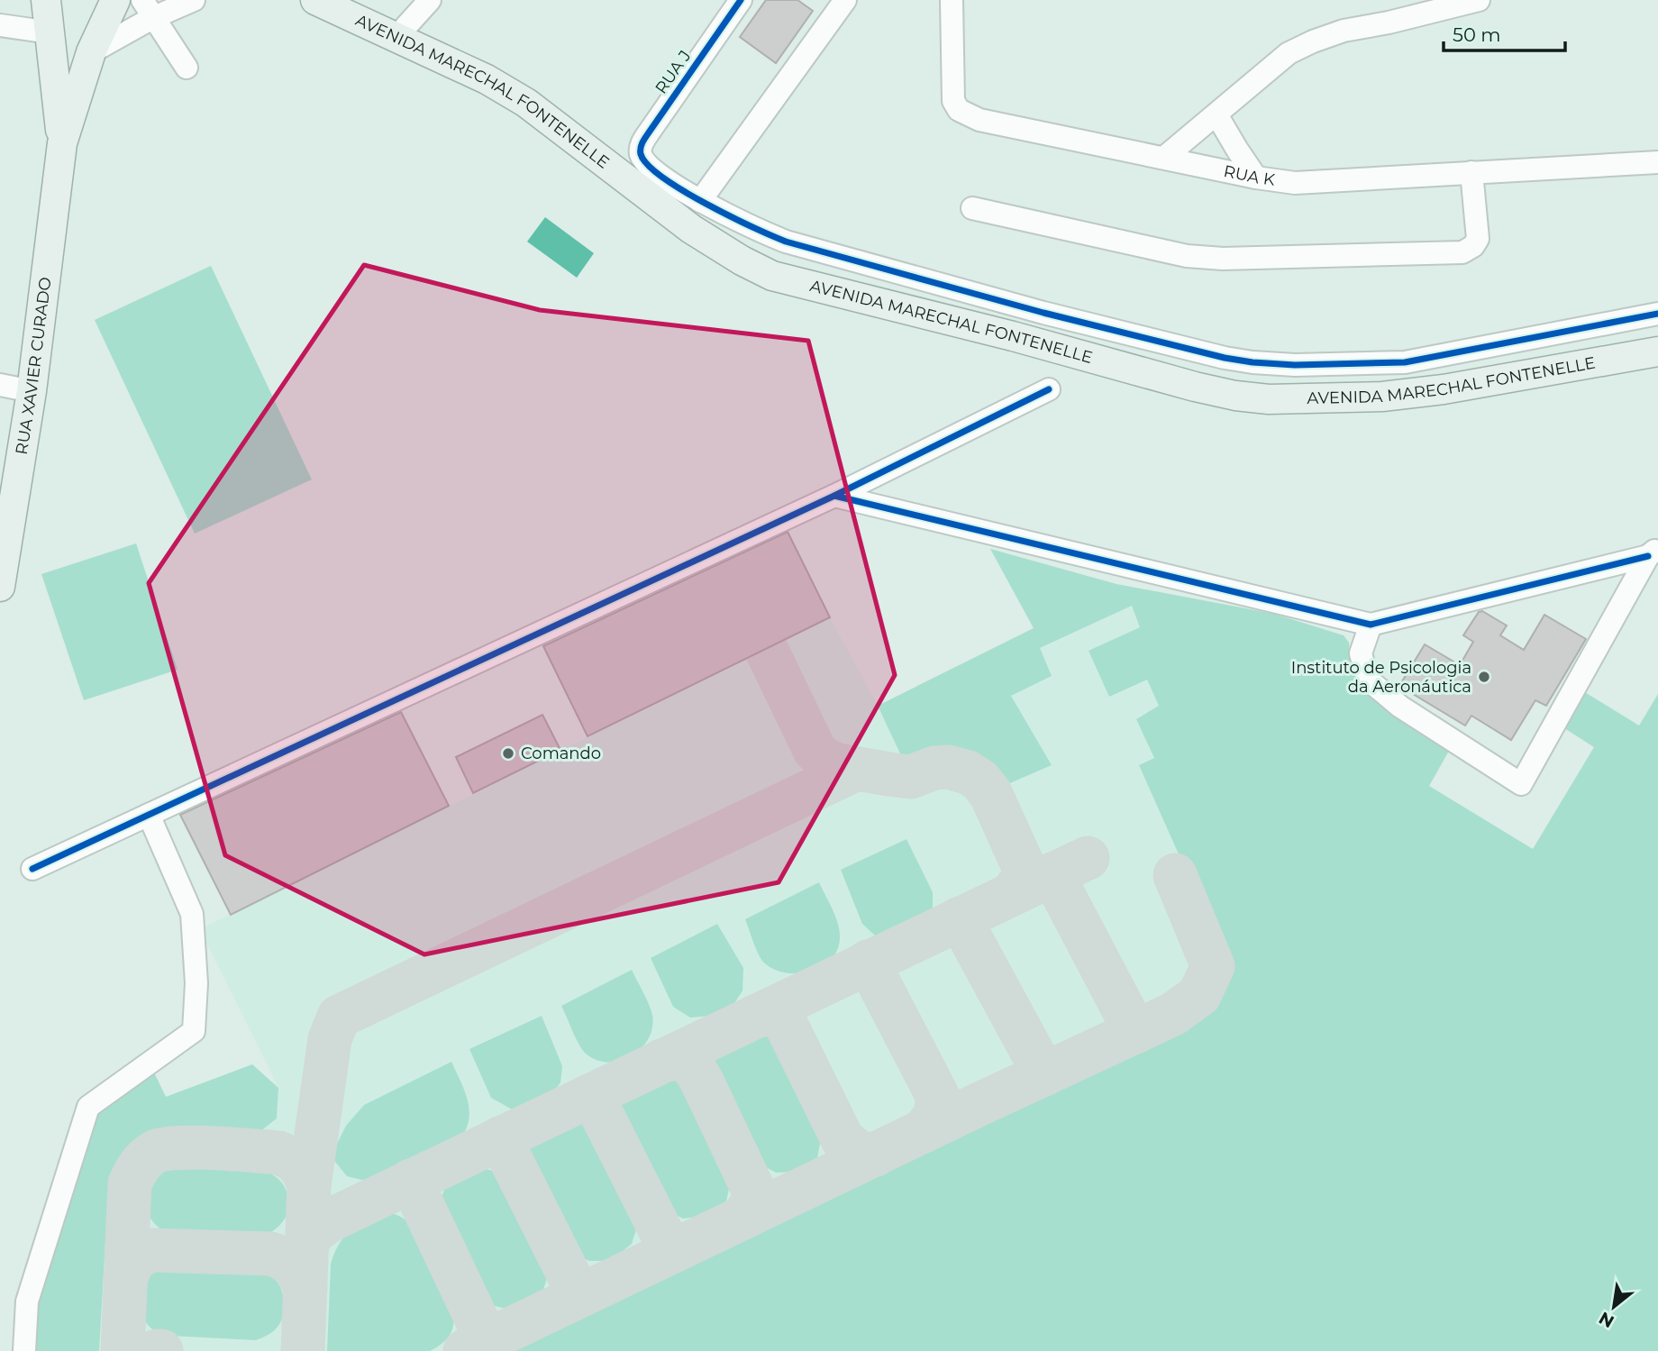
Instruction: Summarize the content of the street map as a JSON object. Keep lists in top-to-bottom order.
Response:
{
  "streets": {
    "main road": ["AVENIDA MARECHAL FONTENELLE", "RUA XAVIER CURADO"],
    "street": ["RUA J", "RUA K"]
  },
  "places": ["Instituto de Psicologia da Aeronáutica", "Comando"],
  "scale_bar": "50 m",
  "north": "bottom left"
}
